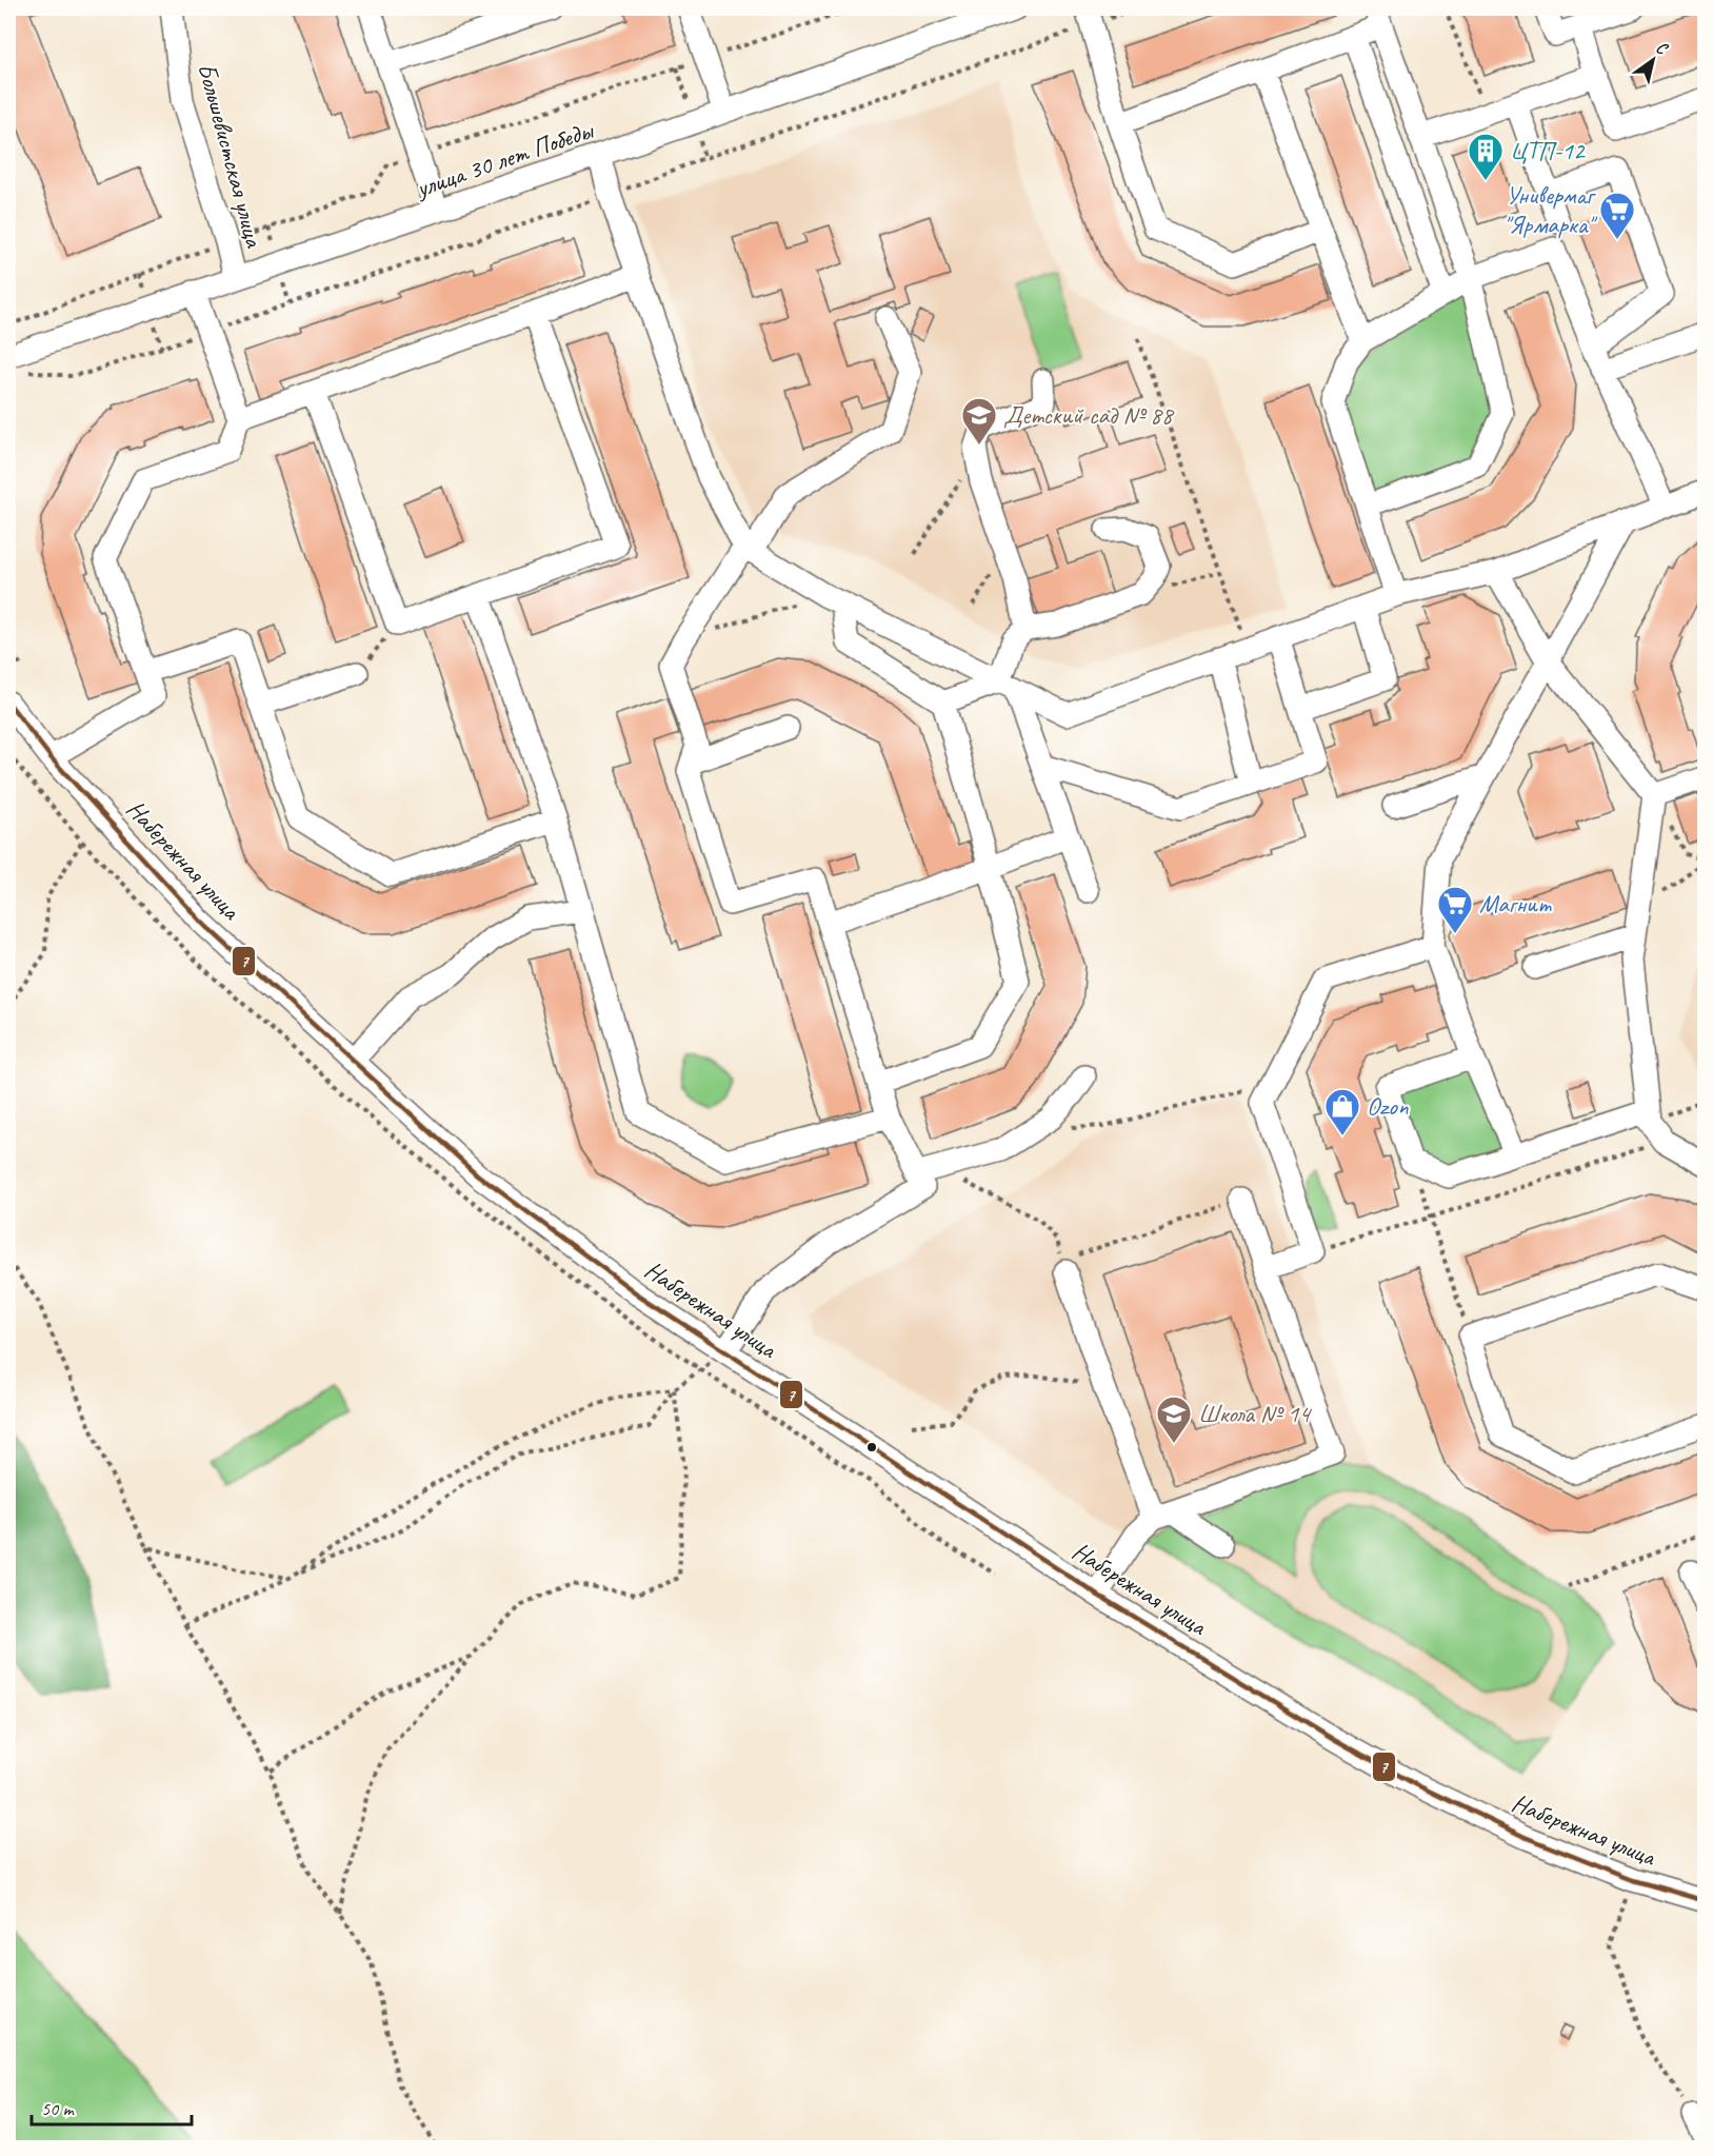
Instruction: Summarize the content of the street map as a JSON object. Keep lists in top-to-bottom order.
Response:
{
  "streets": {
    "street": ["Большевистская улица", "улица 30 лет Победы", "Набережная улица"]
  },
  "crossings": [
    ["Большевистская улица", "улица 30 лет Победы"]
  ],
  "places": {
    "building": ["ЦТП-12"],
    "supermarket": ["Универмаг \"Ярмарка\"", "Магнит"],
    "school or university": ["Детский сад № 88", "Школа № 14"],
    "shop": ["Ozon"]
  },
  "lines": ["transit line 7"],
  "scale_bar": "50 m",
  "north": "top right"
}
